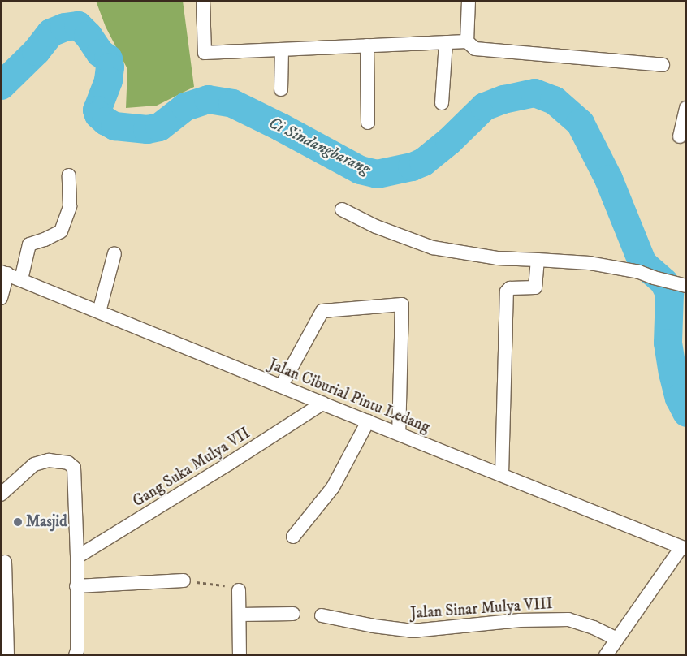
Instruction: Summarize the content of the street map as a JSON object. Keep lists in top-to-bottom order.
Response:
{
  "streets": {
    "street": ["Jalan Ciburial Pintu Ledang", "Gang Suka Mulya VII", "Jalan Sinar Mulya VIII"]
  },
  "crossings": [
    ["Jalan Ciburial Pintu Ledang", "Gang Suka Mulya VII"]
  ],
  "water": ["Ci Sindangbarang"],
  "places": ["Masjid"]
}
